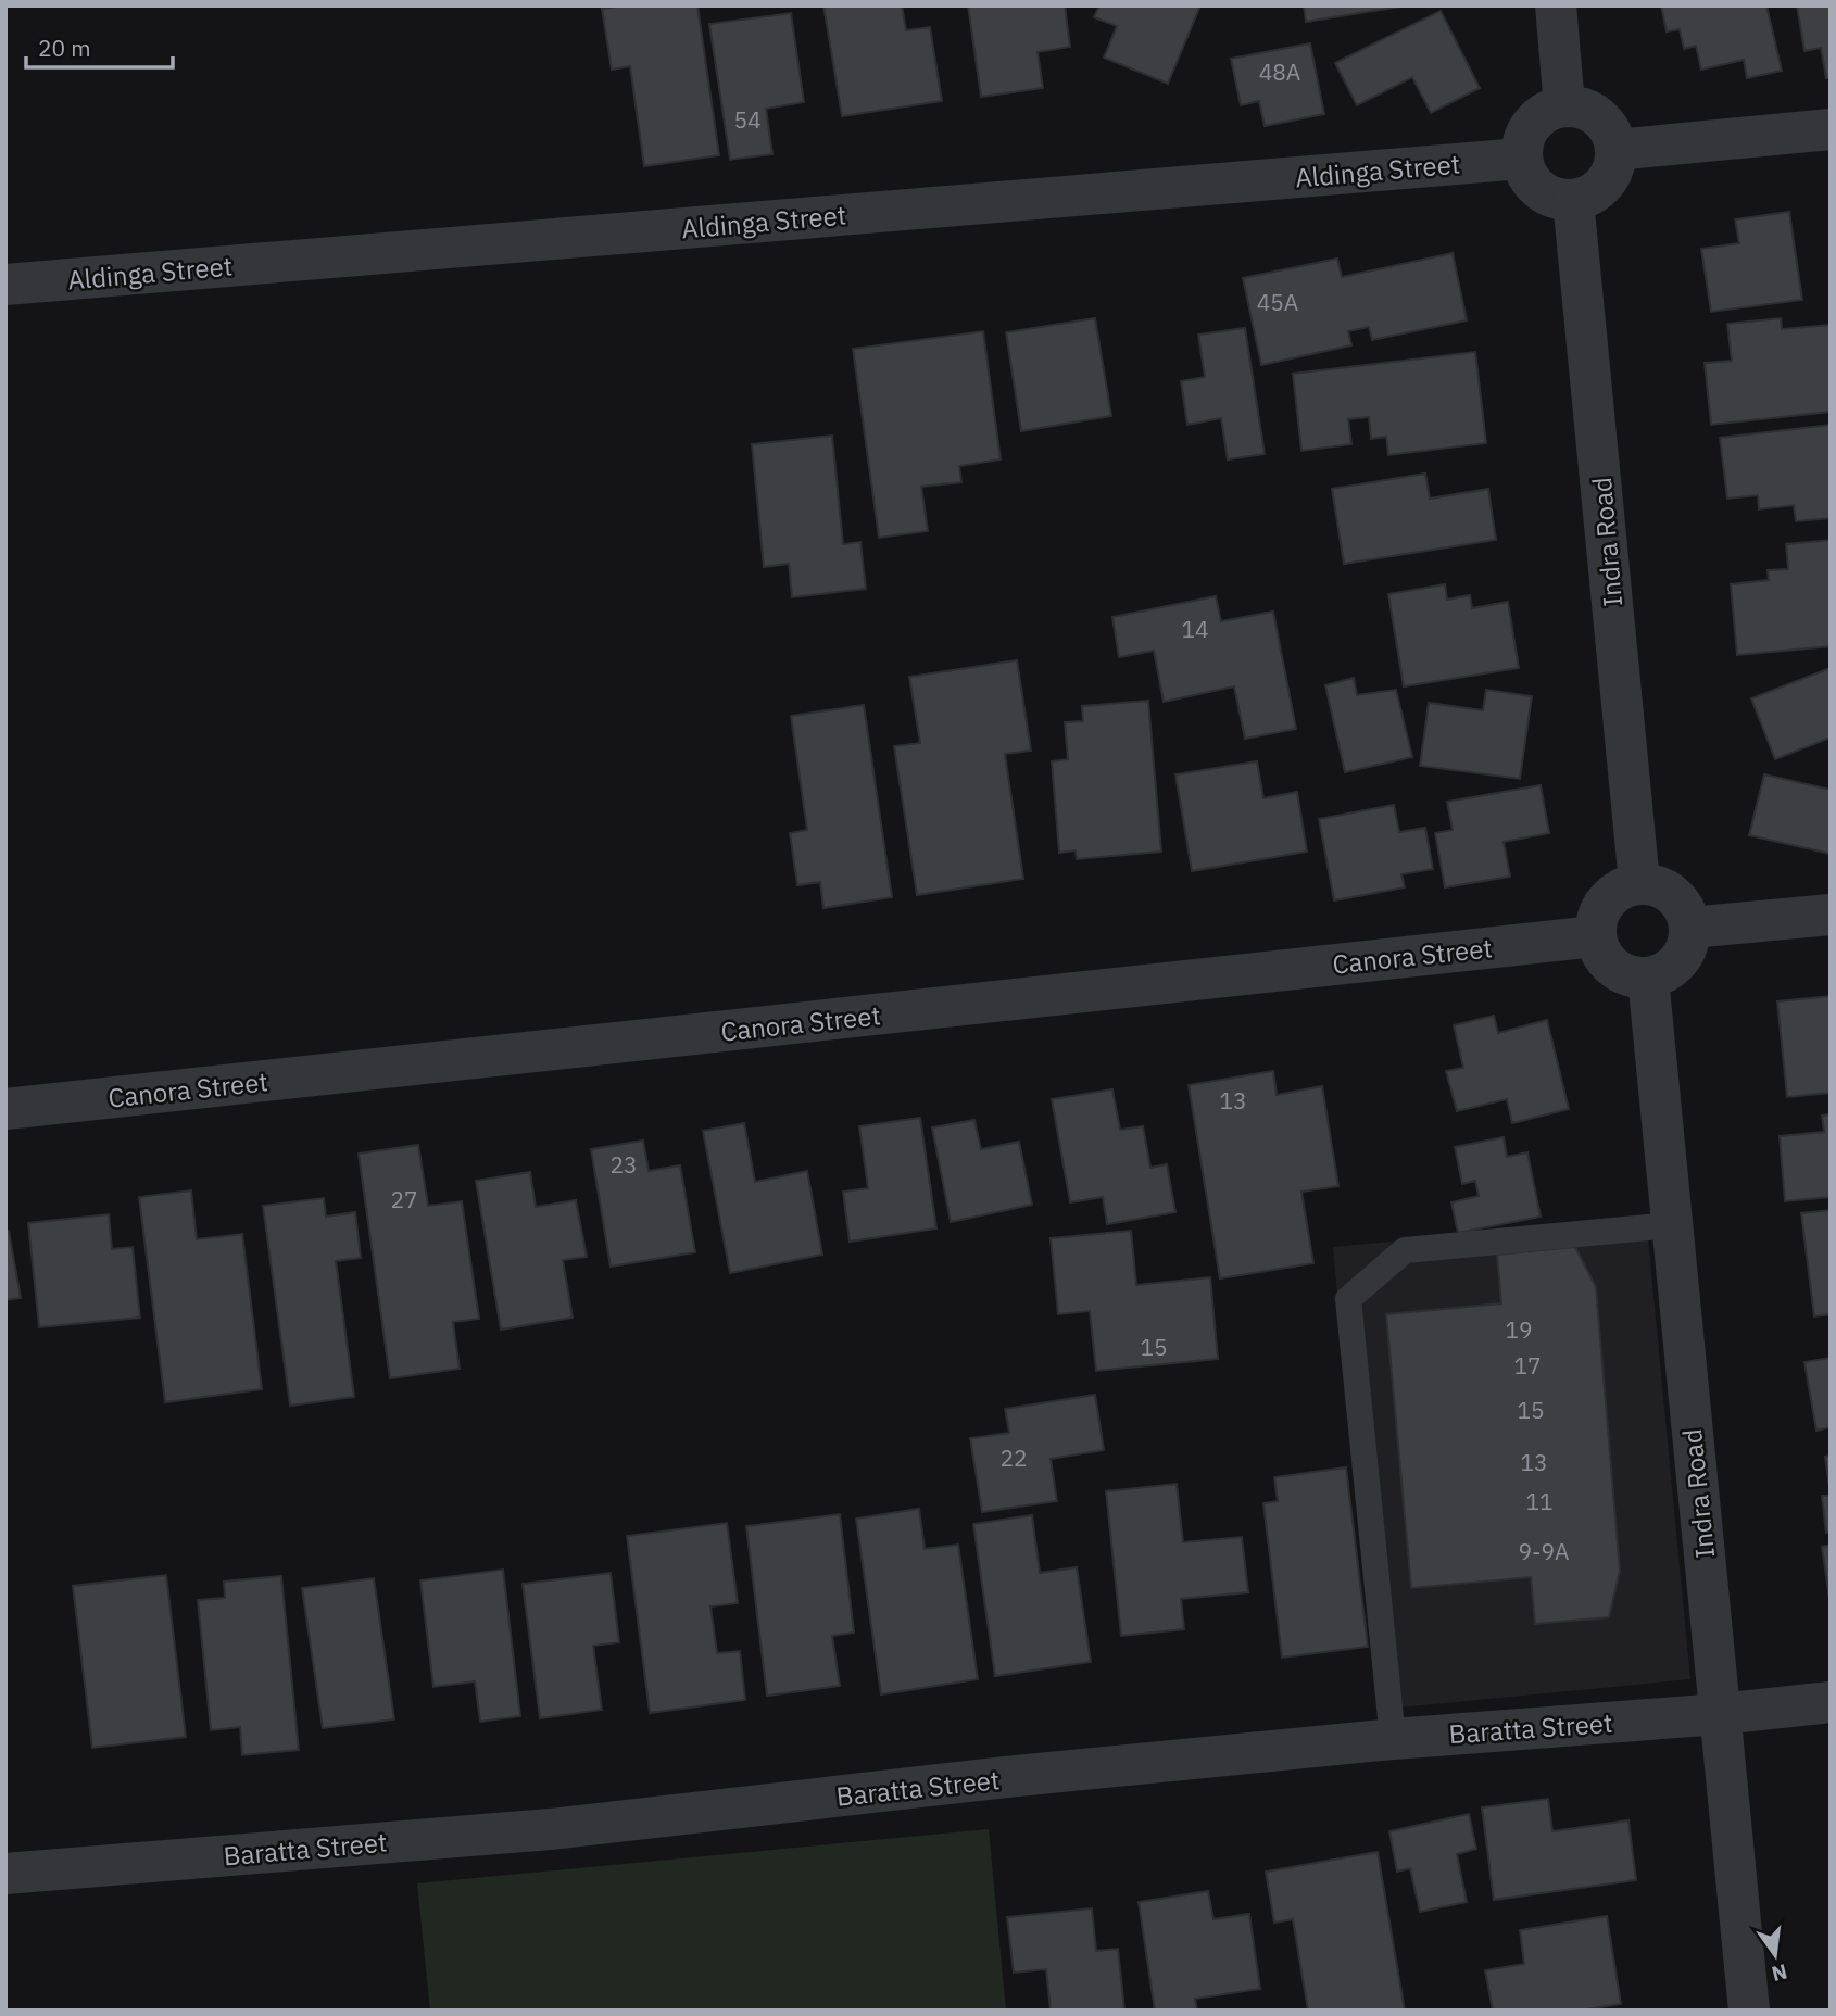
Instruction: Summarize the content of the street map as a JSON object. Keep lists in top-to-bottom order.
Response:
{
  "streets": {
    "street": [
      "Aldinga Street",
      "Indra Road",
      "Canora Street",
      "Baratta Street"
    ]
  },
  "crossings": [
    ["Aldinga Street", "Indra Road"],
    ["Indra Road", "Canora Street"],
    ["Indra Road", "Baratta Street"]
  ],
  "house_numbers": [
    "48A",
    "54",
    "45A",
    "14",
    "13",
    "23",
    "27",
    "19",
    "15",
    "17",
    "15",
    "22",
    "13",
    "11",
    "9-9A"
  ],
  "scale_bar": "20 m",
  "north": "bottom"
}
